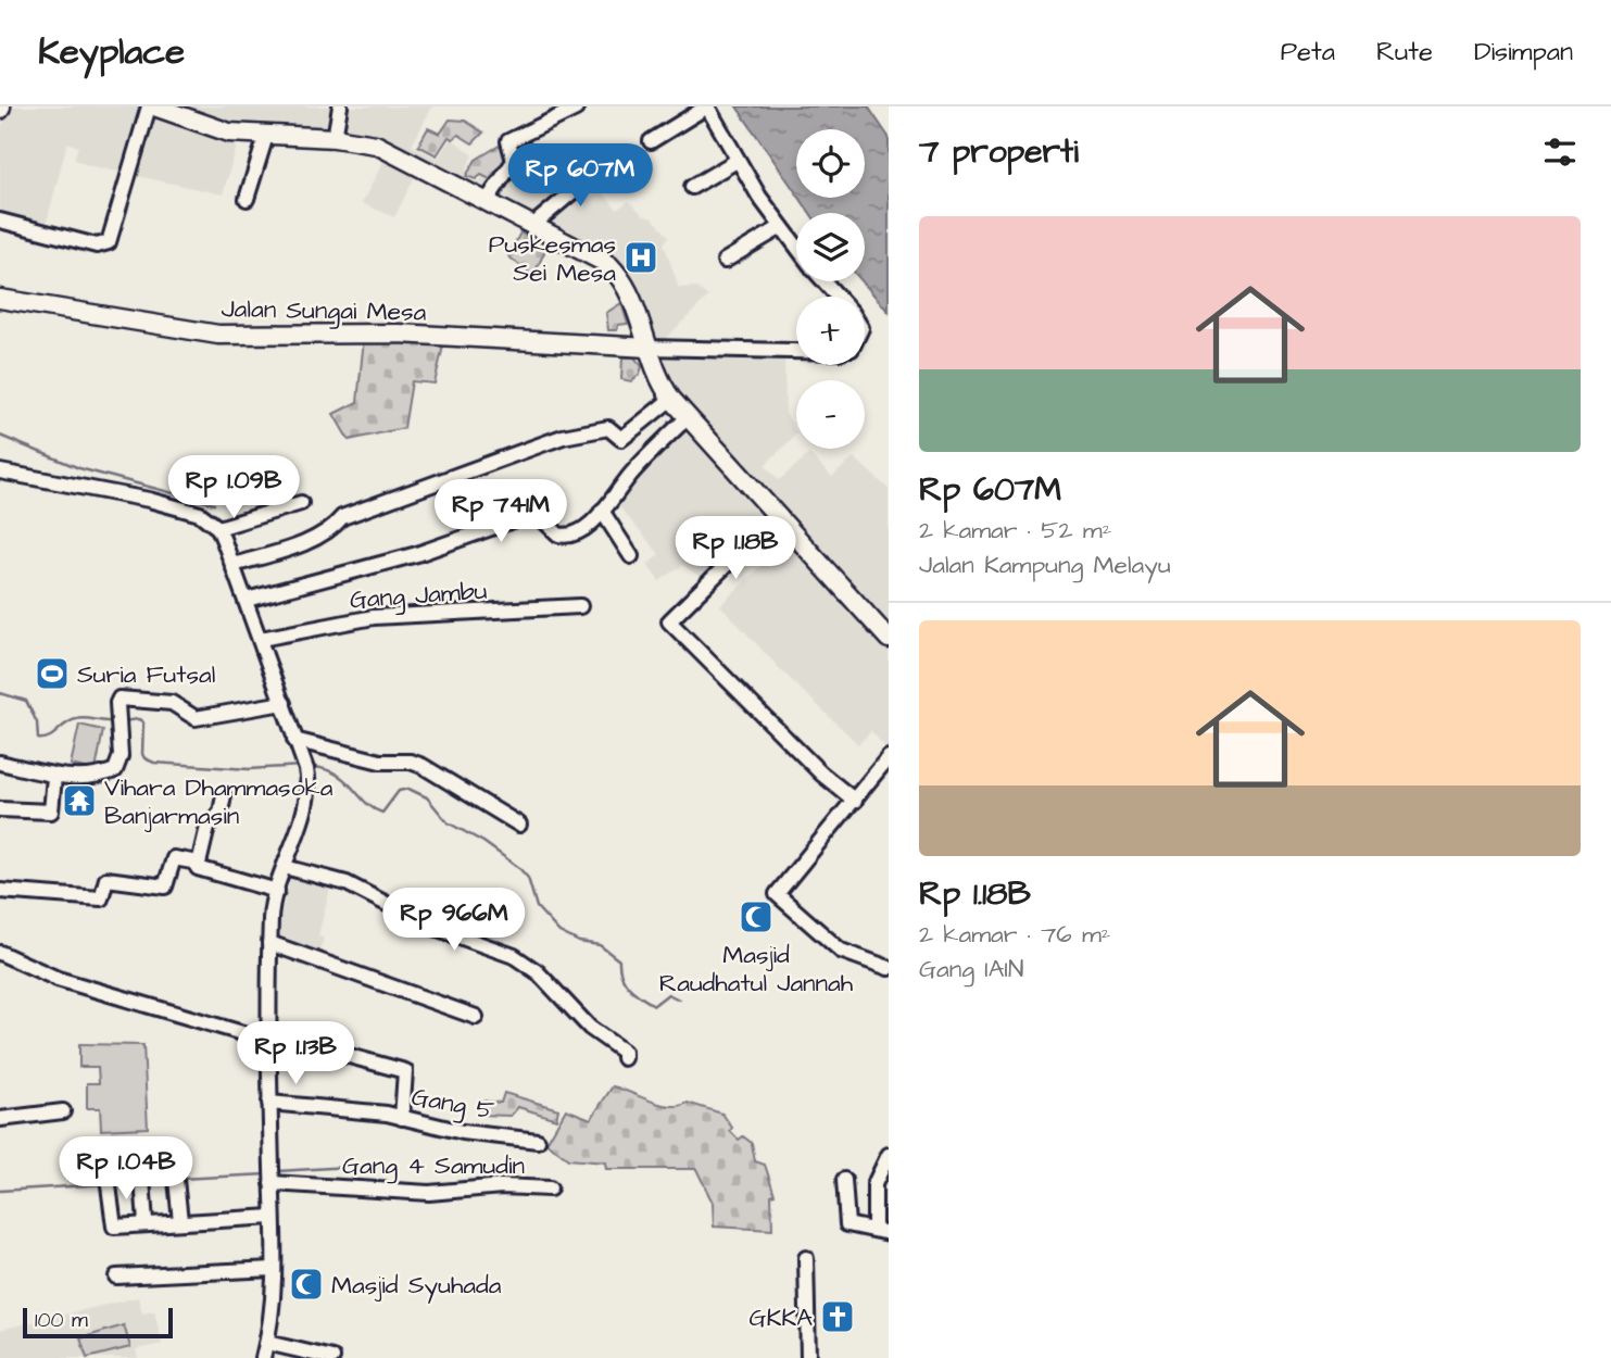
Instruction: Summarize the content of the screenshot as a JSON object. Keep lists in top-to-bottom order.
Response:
{
  "streets": {
    "main road": ["Jalan Sungai Mesa"],
    "street": ["Gang Jambu", "Gang 5", "Gang 4 Samudin"]
  },
  "places": {
    "hospital": ["Puskesmas Sei Mesa"],
    "sports": ["Suria Futsal"],
    "temple": ["Vihara Dhammasoka Banjarmasin"],
    "mosque": ["Masjid Raudhatul Jannah", "Masjid Syuhada"],
    "church": ["GKKA"]
  },
  "scale_bar": "100 m",
  "page": {
    "header": "Keyplace",
    "nav": ["Peta", "Rute", "Disimpan"],
    "heading": "7 properti",
    "map_buttons": ["+", "−"],
    "price": [
      "Rp 607M",
      "Rp 1.09B",
      "Rp 741M",
      "Rp 1.18B",
      "Rp 966M",
      "Rp 1.13B",
      "Rp 1.04B"
    ],
    "list": [
      {
        "name": "Rp 607M",
        "note": "2 kamar · 52 m² · Jalan Kampung Melayu"
      },
      {
        "name": "Rp 1.18B",
        "note": "2 kamar · 76 m² · Gang IAIN"
      }
    ],
    "scale": "100 m"
  }
}
